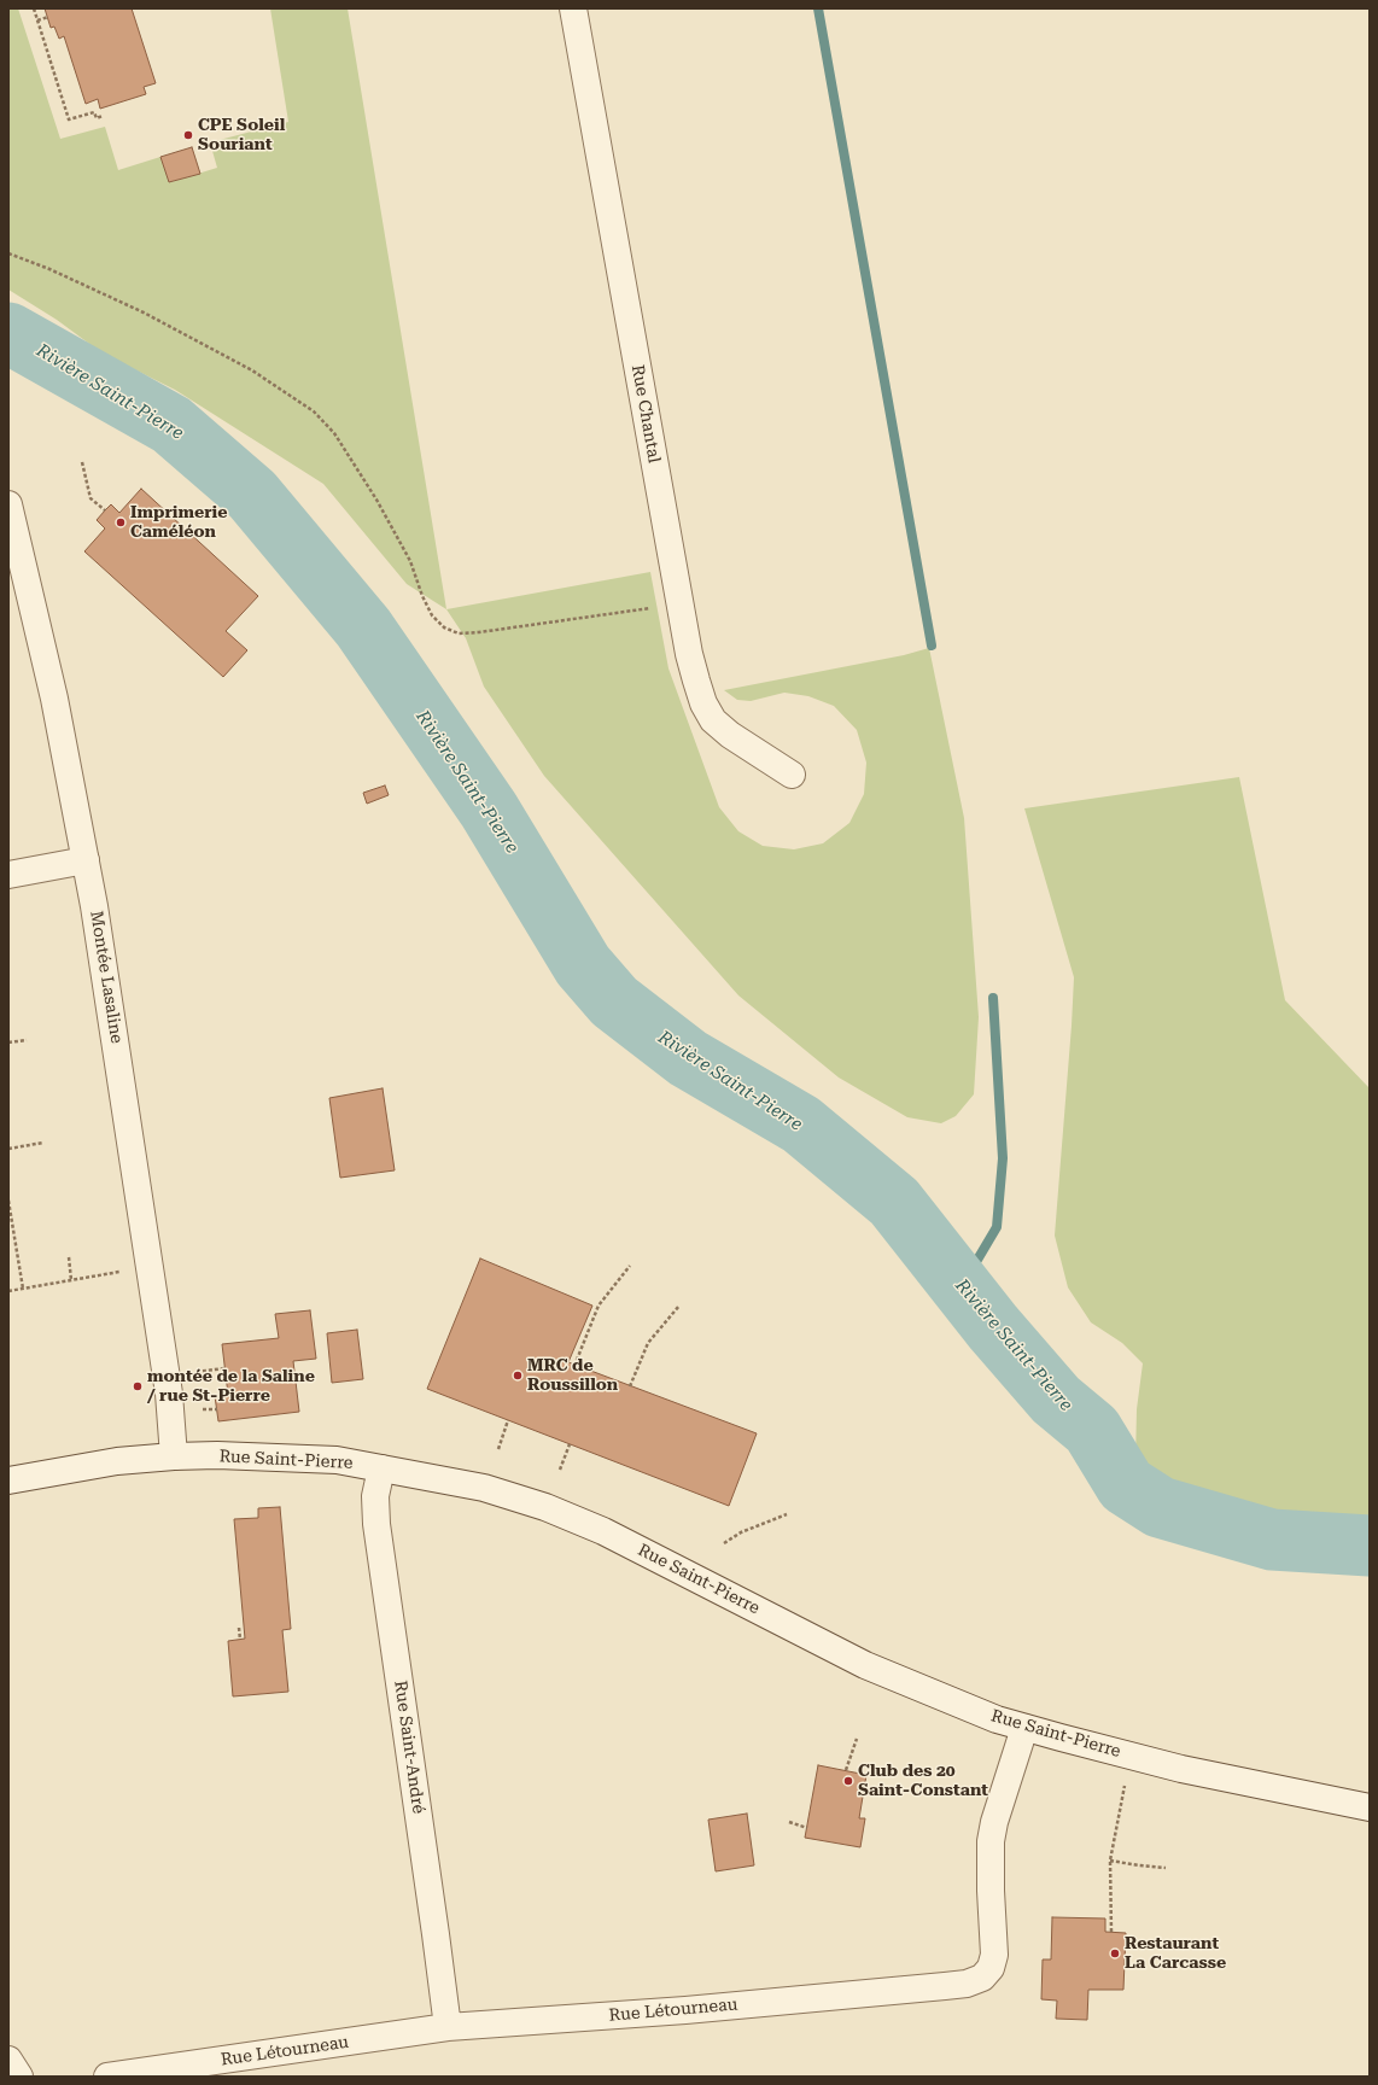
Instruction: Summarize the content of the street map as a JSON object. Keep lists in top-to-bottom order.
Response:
{
  "streets": {
    "street": [
      "Rue Chantal",
      "Montée Lasaline",
      "Rue Saint-Pierre",
      "Rue Saint-André",
      "Rue Létourneau"
    ]
  },
  "crossings": [
    ["Montée Lasaline", "Rue Saint-Pierre"],
    ["Rue Saint-Pierre", "Rue Saint-André"],
    ["Rue Saint-Pierre", "Rue Létourneau"],
    ["Rue Saint-André", "Rue Létourneau"]
  ],
  "water": ["Rivière Saint-Pierre"],
  "places": [
    "CPE Soleil Souriant",
    "Imprimerie Caméléon",
    "MRC de Roussillon",
    "montée de la Saline / rue St-Pierre",
    "Club des 20 Saint-Constant",
    "Restaurant La Carcasse"
  ]
}
